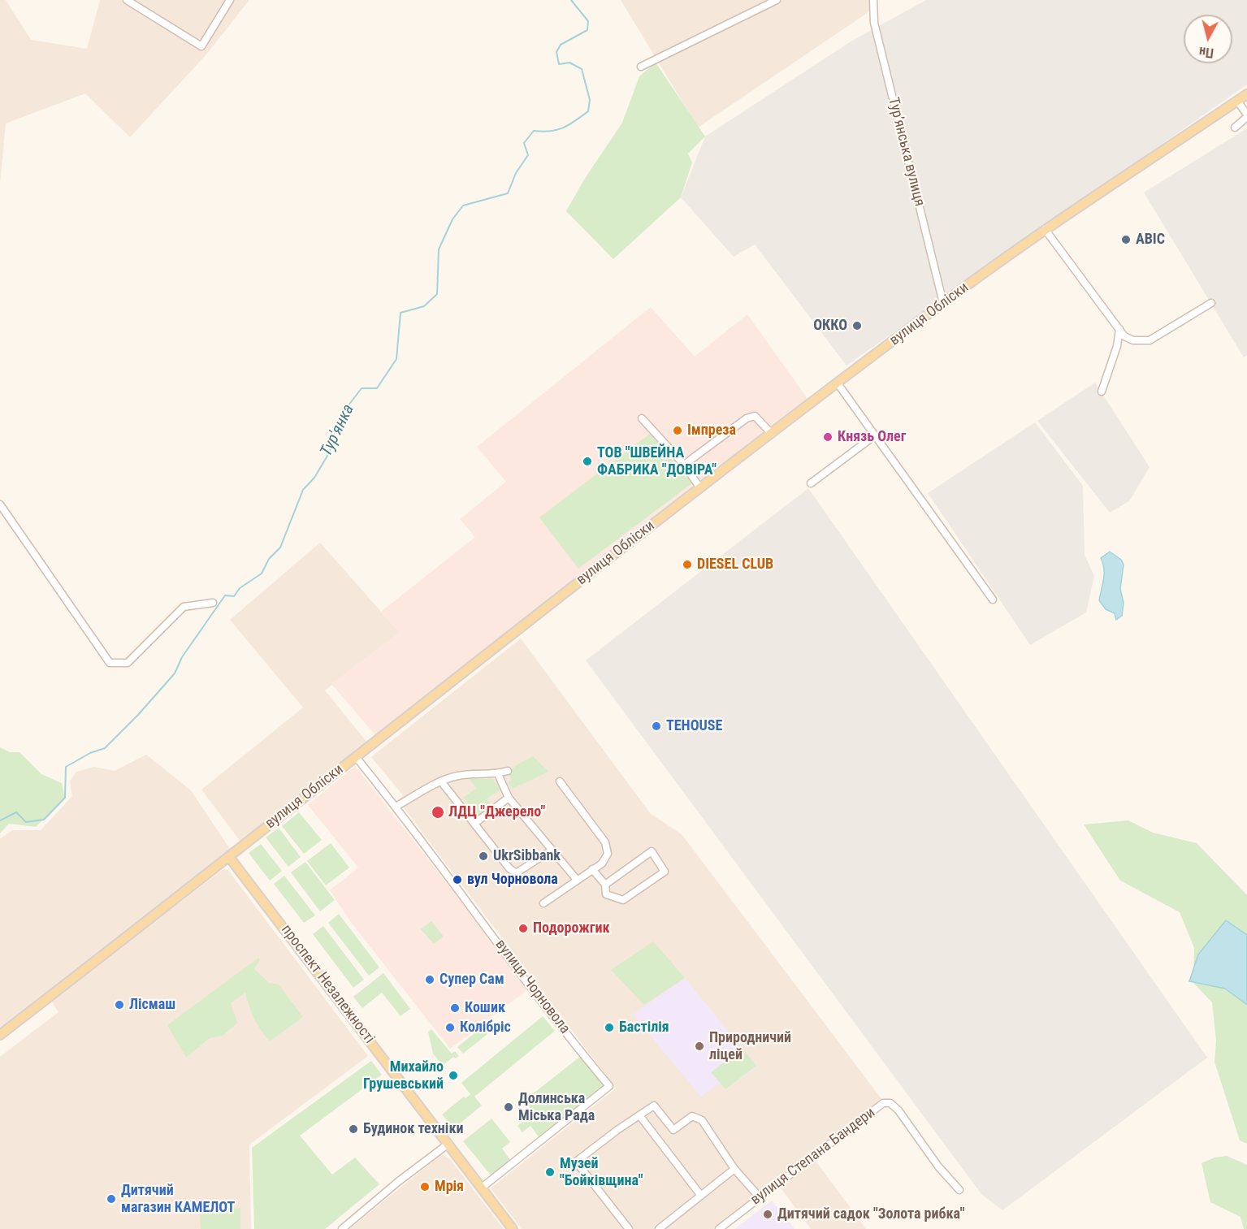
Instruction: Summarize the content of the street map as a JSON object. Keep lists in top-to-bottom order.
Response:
{
  "streets": {
    "main road": ["вулиця Обліски", "проспект Незалежності"],
    "street": ["Турʼянська вулиця", "вулиця Чорновола", "вулиця Степана Бандери"]
  },
  "crossings": [
    ["Турʼянська вулиця", "вулиця Обліски"],
    ["вулиця Обліски", "проспект Незалежності"],
    ["вулиця Обліски", "вулиця Чорновола"],
    ["проспект Незалежності", "вулиця Чорновола"]
  ],
  "water": ["Тур'янка"],
  "places": [
    "АВІС",
    "ОККО",
    "Імпреза",
    "Князь Олег",
    "ТОВ \"ШВЕЙНА ФАБРИКА \"ДОВІРА\"",
    "DIESEL CLUB",
    "TEHOUSE",
    "ЛДЦ \"Джерело\"",
    "UkrSibbank",
    "вул Чорновола",
    "Подорожгик",
    "Супер Сам",
    "Лісмаш",
    "Кошик",
    "Колібріс",
    "Бастілія",
    "Природничий ліцей",
    "Михайло Грушевський",
    "Долинська Міська Рада",
    "Будинок техніки",
    "Музей \"Бойківщина\"",
    "Мрія",
    "Дитячий магазин КАМЕЛОТ",
    "Дитячий садок \"Золота рибка\""
  ],
  "north": "bottom"
}
